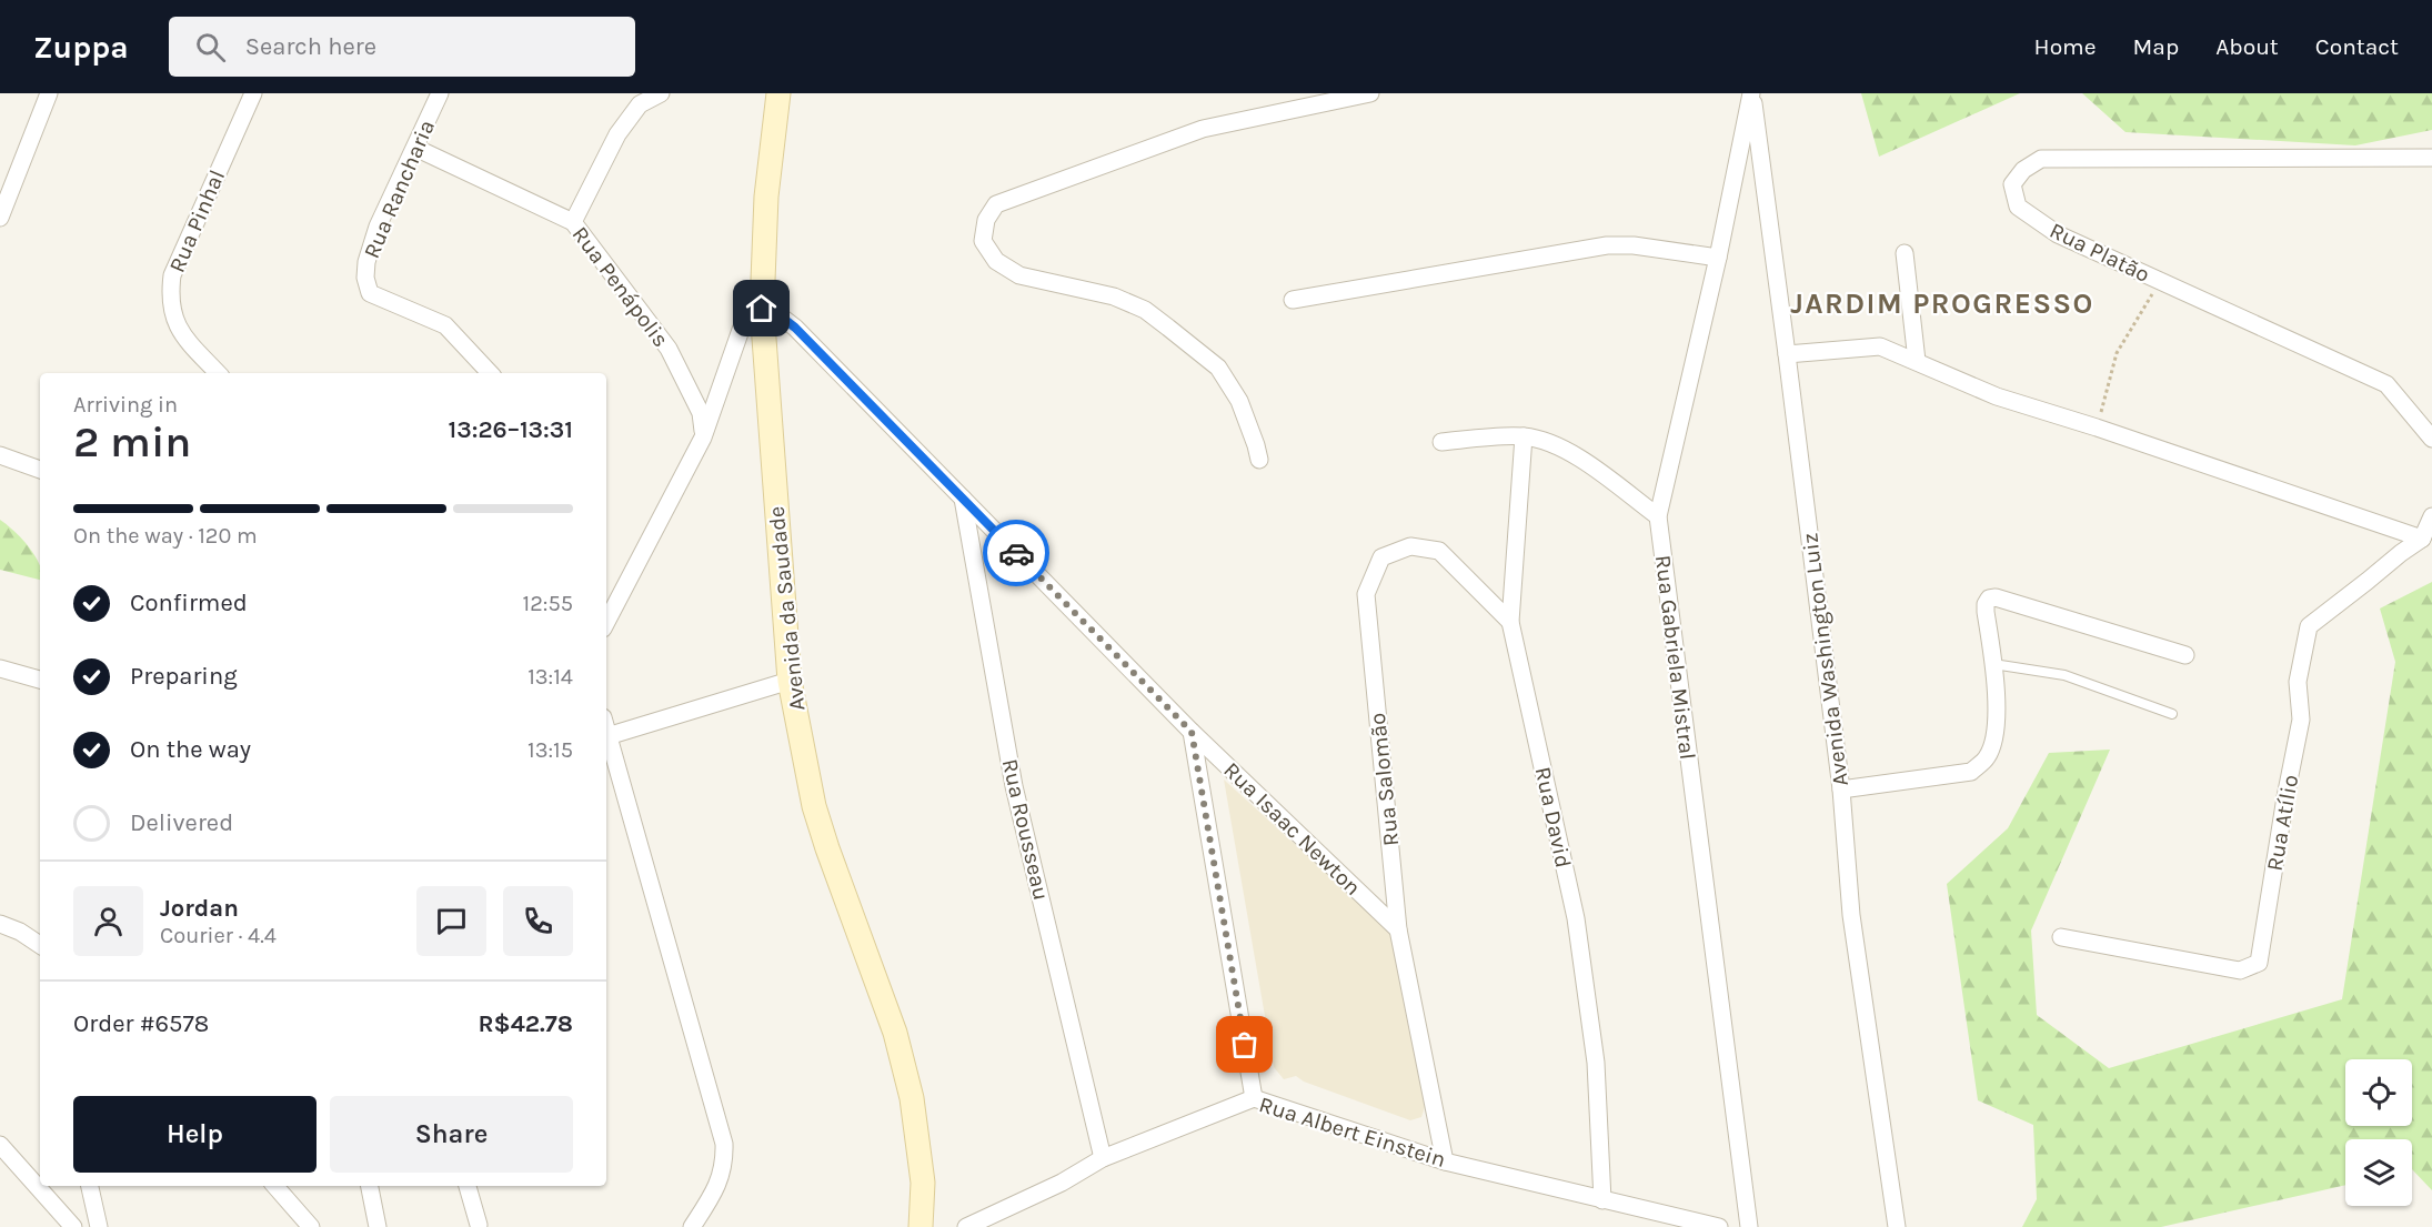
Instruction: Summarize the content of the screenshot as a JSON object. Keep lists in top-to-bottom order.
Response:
{
  "streets": {
    "main road": ["Avenida da Saudade"],
    "street": [
      "Rua Rancharia",
      "Rua Pinhal",
      "Rua Platão",
      "Rua Penápolis",
      "Rua Gabriela Mistral",
      "Avenida Washington Luiz",
      "Rua Salomão",
      "Rua David",
      "Rua Atílio",
      "Rua Isaac Newton",
      "Rua Rousseau",
      "Rua Albert Einstein"
    ]
  },
  "crossings": [
    ["Rua Rancharia", "Rua Penápolis"],
    ["Avenida da Saudade", "Rua Isaac Newton"],
    ["Rua Gabriela Mistral", "Avenida Washington Luiz"],
    ["Rua Salomão", "Rua David"],
    ["Rua Salomão", "Rua Isaac Newton"],
    ["Rua Salomão", "Rua Albert Einstein"],
    ["Rua David", "Rua Albert Einstein"],
    ["Rua Isaac Newton", "Rua Rousseau"],
    ["Rua Rousseau", "Rua Albert Einstein"]
  ],
  "districts": ["JARDIM PROGRESSO"],
  "page": {
    "header": "Zuppa",
    "search": "Search here",
    "nav": [
      "Home",
      "Map",
      "About",
      "Contact"
    ],
    "heading": ["2 min", "Arriving in", "13:26–13:31"],
    "panel": [
      "Jordan",
      "Courier · 4.4",
      "Order #6578",
      "R$42.78"
    ],
    "bar": "On the way · 120 m",
    "list": [
      ["Confirmed", "12:55"],
      ["Preparing", "13:14"],
      ["On the way", "13:15"],
      "Delivered"
    ],
    "buttons": ["Help", "Share"]
  }
}
